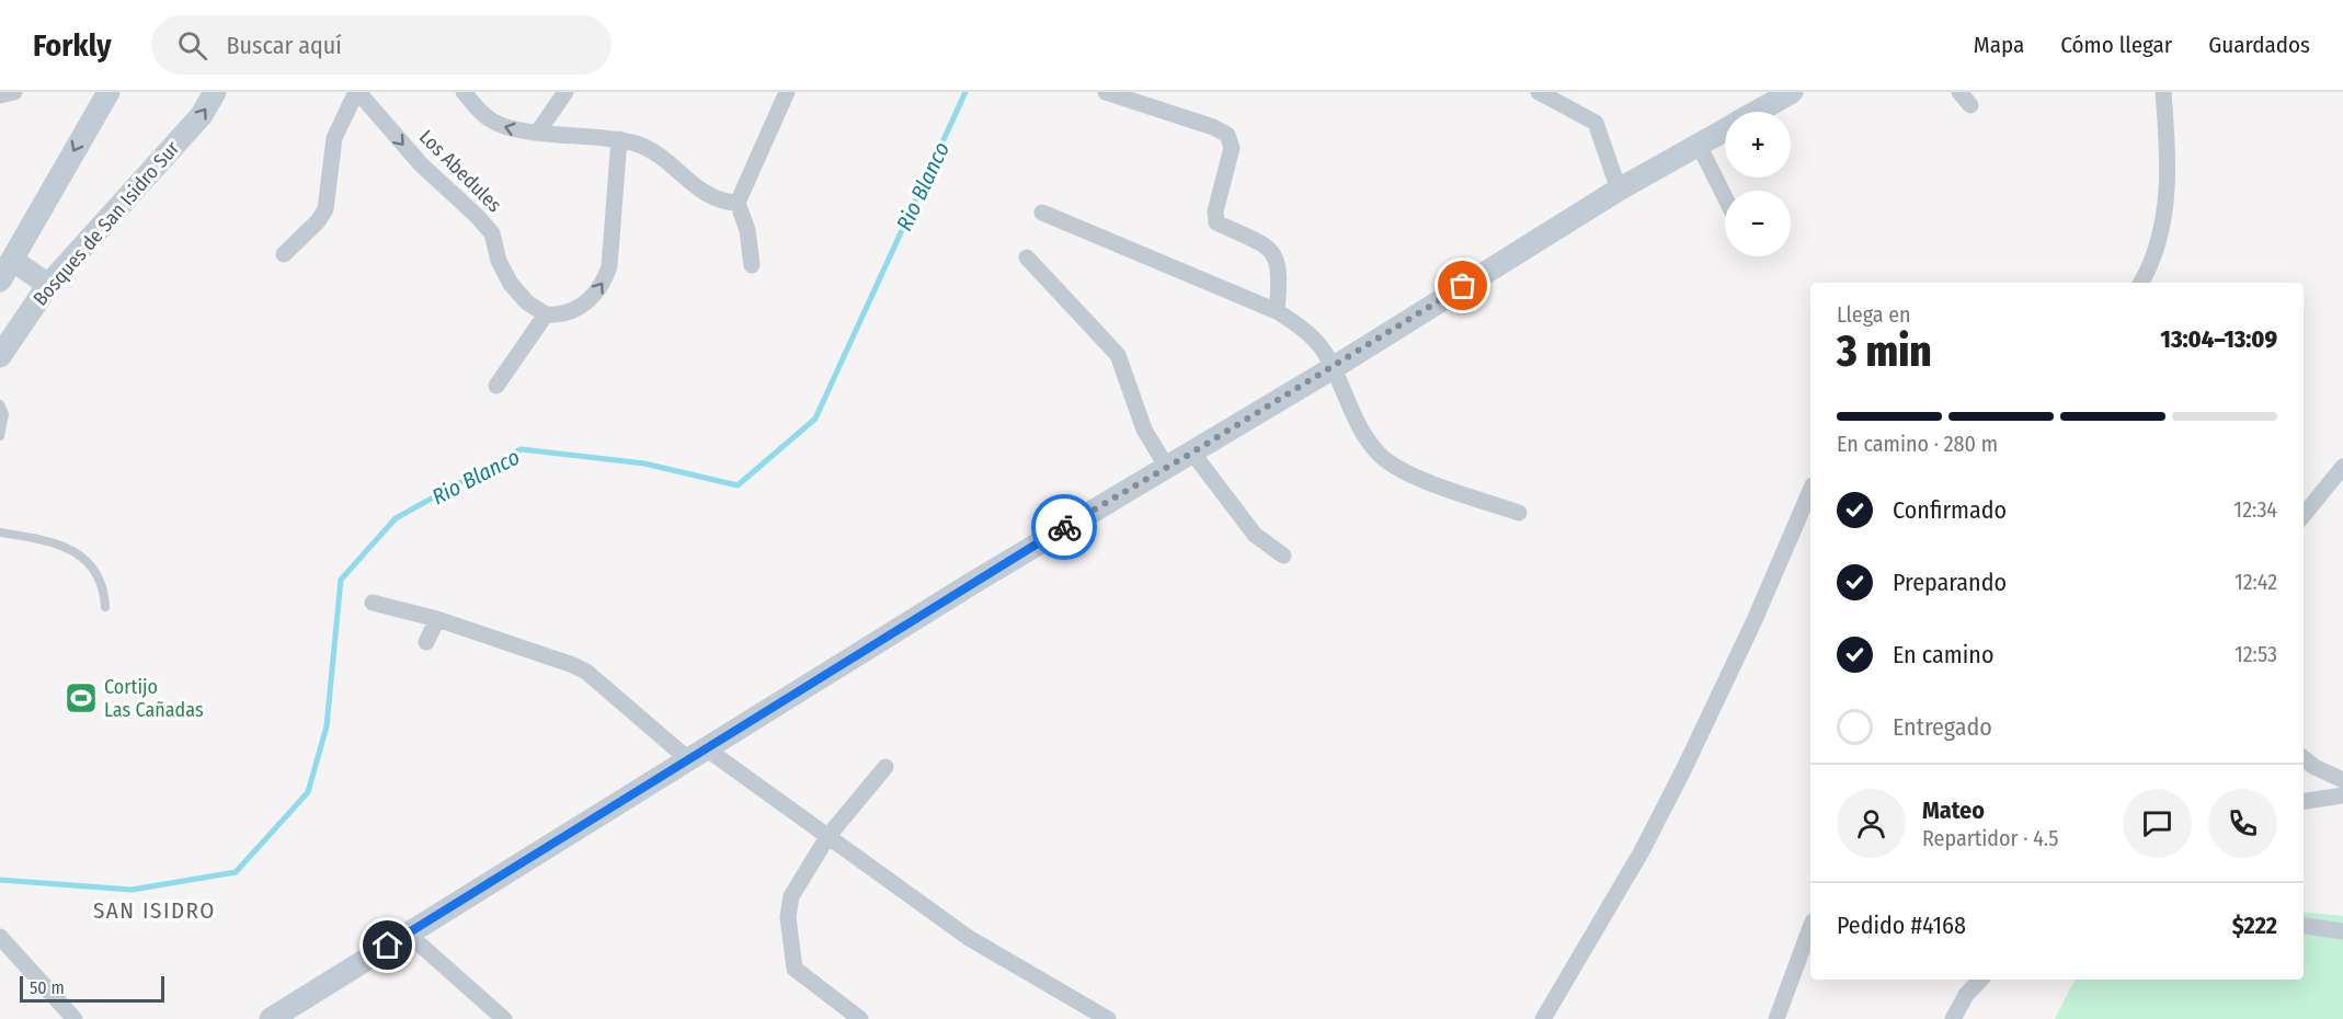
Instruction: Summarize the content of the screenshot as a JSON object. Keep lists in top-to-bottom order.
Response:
{
  "streets": {
    "street": ["Los Abedules", "Bosques de San Isidro Sur"]
  },
  "one_way": ["Los Abedules"],
  "districts": ["SAN ISIDRO"],
  "water": ["Rio Blanco"],
  "places": {
    "sports": ["Cortijo Las Cañadas"]
  },
  "scale_bar": "50 m",
  "page": {
    "header": "Forkly",
    "search": "Buscar aquí",
    "nav": ["Mapa", "Cómo llegar", "Guardados"],
    "map_buttons": ["+", "−"],
    "heading": ["3 min", "Llega en", "13:04–13:09"],
    "panel": [
      "Mateo",
      "Repartidor · 4.5",
      "Pedido #4168",
      "$222"
    ],
    "bar": "En camino · 280 m",
    "list": [
      ["Confirmado", "12:34"],
      ["Preparando", "12:42"],
      ["En camino", "12:53"],
      "Entregado"
    ],
    "scale": "50 m"
  }
}
